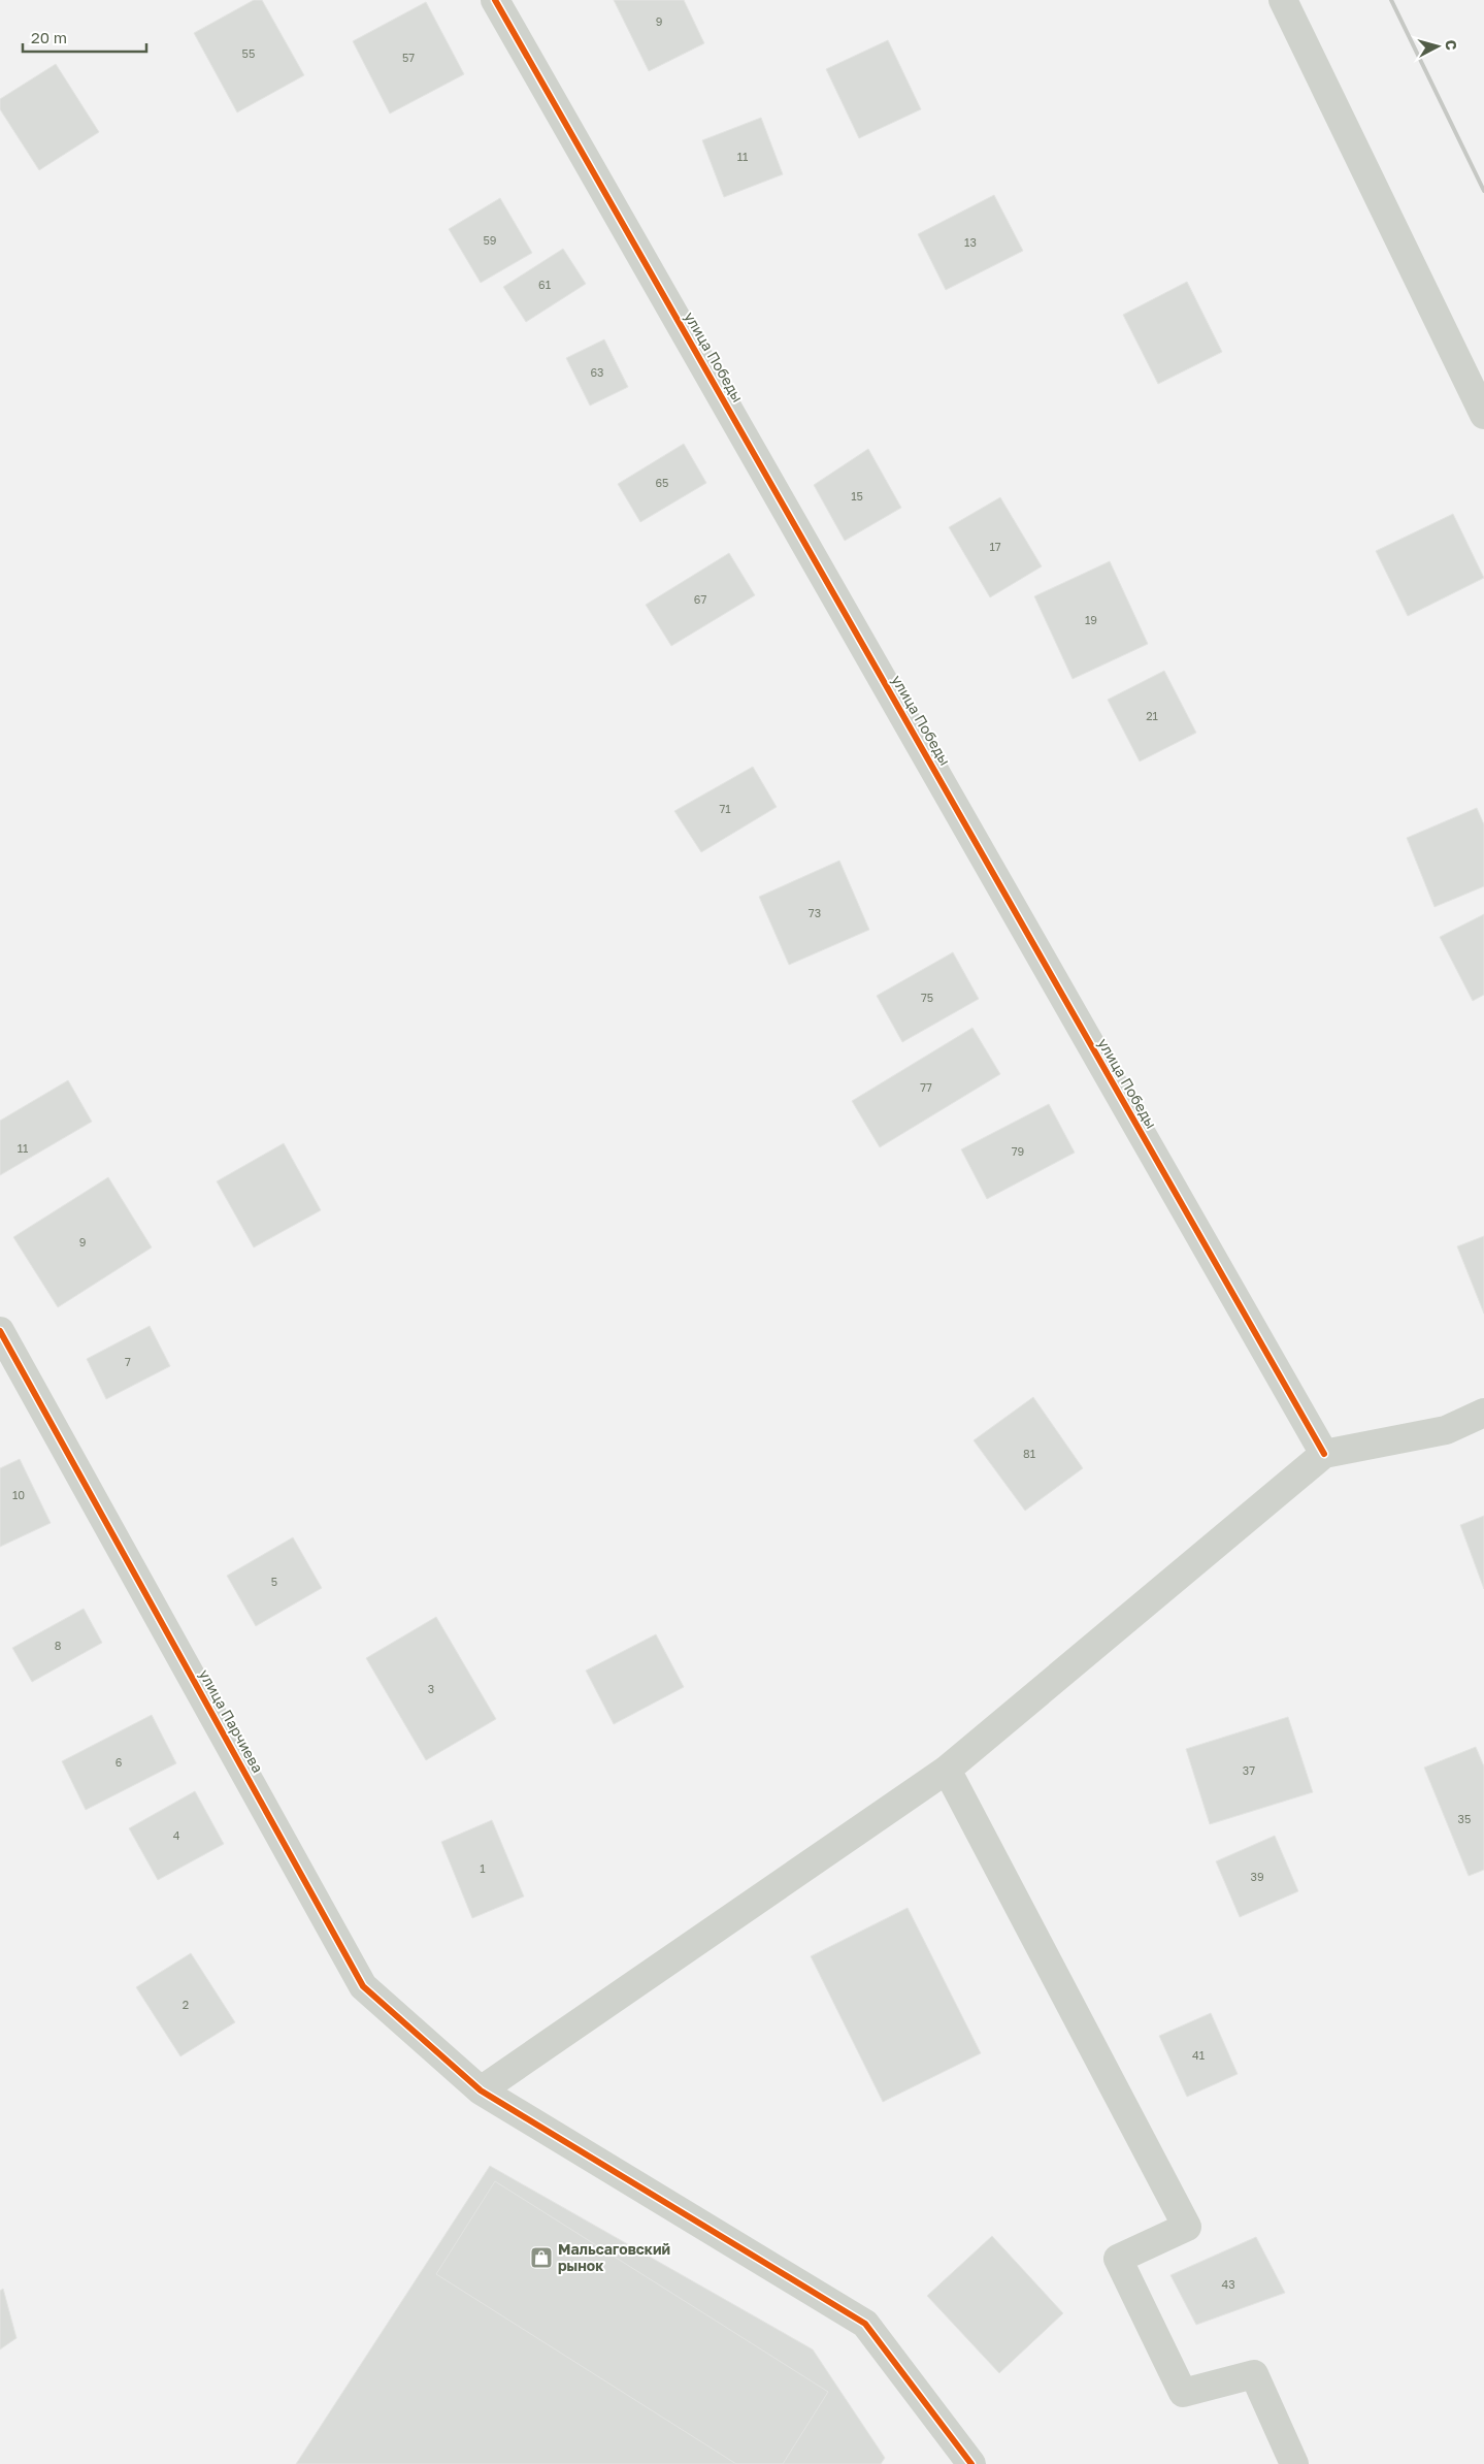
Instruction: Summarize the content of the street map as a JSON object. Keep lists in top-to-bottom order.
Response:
{
  "streets": {
    "street": ["улица Победы", "улица Парчиева"]
  },
  "places": {
    "shop": ["Мальсаговский рынок"]
  },
  "house_numbers": [
    "9",
    "55",
    "57",
    "11",
    "59",
    "13",
    "61",
    "63",
    "65",
    "15",
    "17",
    "67",
    "19",
    "21",
    "71",
    "73",
    "75",
    "77",
    "11",
    "79",
    "9",
    "7",
    "81",
    "10",
    "5",
    "8",
    "3",
    "6",
    "37",
    "35",
    "4",
    "1",
    "39",
    "2",
    "41",
    "43"
  ],
  "scale_bar": "20 m",
  "north": "right"
}
